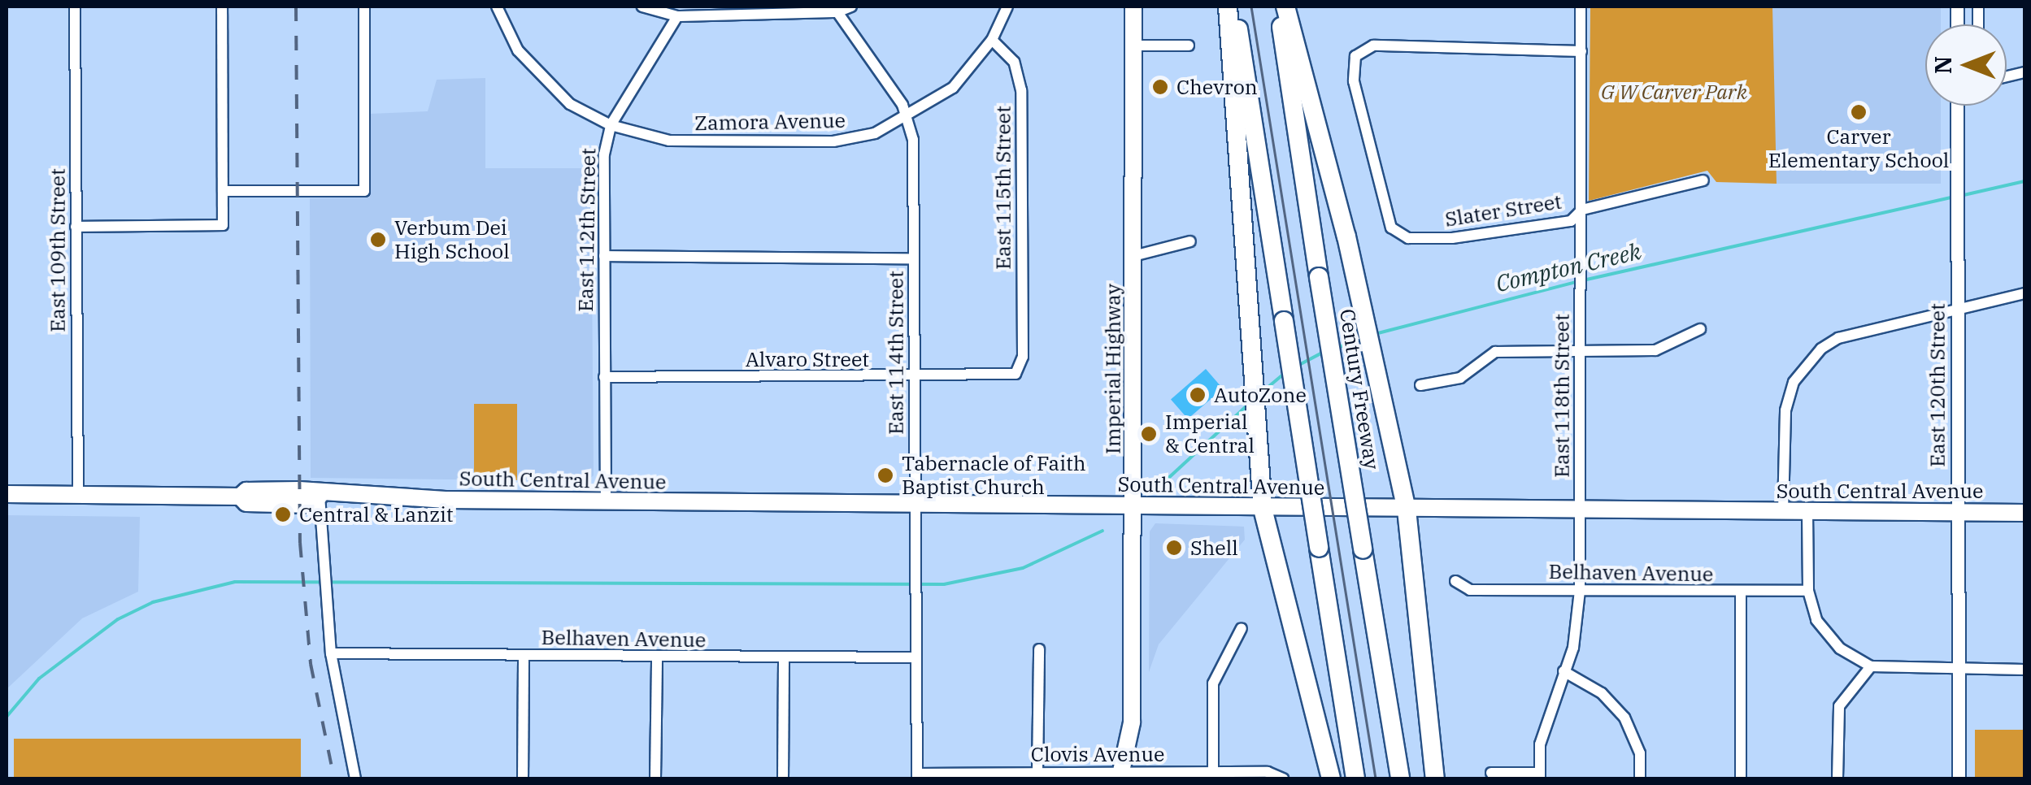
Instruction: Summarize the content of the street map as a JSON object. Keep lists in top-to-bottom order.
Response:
{
  "streets": {
    "highway": ["Century Freeway"],
    "main road": ["Imperial Highway", "South Central Avenue"],
    "street": [
      "Zamora Avenue",
      "East 115th Street",
      "Slater Street",
      "East 112th Street",
      "East 109th Street",
      "East 114th Street",
      "Alvaro Street",
      "East 120th Street",
      "East 118th Street",
      "Belhaven Avenue",
      "Clovis Avenue"
    ]
  },
  "crossings": [
    ["Zamora Avenue", "East 115th Street"],
    ["Zamora Avenue", "East 112th Street"],
    ["Zamora Avenue", "East 114th Street"],
    ["East 115th Street", "Alvaro Street"],
    ["Slater Street", "East 118th Street"],
    ["East 112th Street", "Alvaro Street"],
    ["East 112th Street", "South Central Avenue"],
    ["East 109th Street", "South Central Avenue"],
    ["East 114th Street", "Alvaro Street"],
    ["East 114th Street", "South Central Avenue"],
    ["East 114th Street", "Belhaven Avenue"],
    ["East 114th Street", "Clovis Avenue"],
    ["Imperial Highway", "South Central Avenue"],
    ["Imperial Highway", "Clovis Avenue"],
    ["East 120th Street", "South Central Avenue"],
    ["East 118th Street", "South Central Avenue"],
    ["East 118th Street", "Belhaven Avenue"]
  ],
  "water": ["Compton Creek"],
  "parks": ["G W Carver Park"],
  "places": [
    "Chevron",
    "Carver Elementary School",
    "Verbum Dei High School",
    "AutoZone",
    "Imperial & Central",
    "Tabernacle of Faith Baptist Church",
    "Central & Lanzit",
    "Shell"
  ],
  "north": "left"
}
